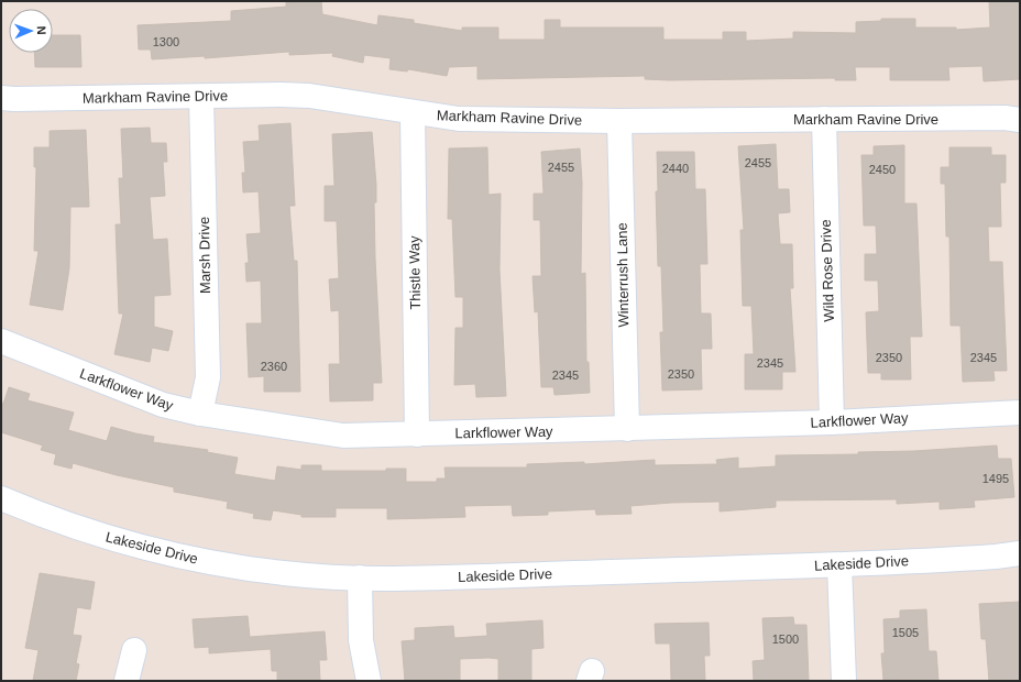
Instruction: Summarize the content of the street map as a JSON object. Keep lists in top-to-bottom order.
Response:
{
  "streets": {
    "street": [
      "Markham Ravine Drive",
      "Marsh Drive",
      "Wild Rose Drive",
      "Thistle Way",
      "Winterrush Lane",
      "Larkflower Way",
      "Lakeside Drive"
    ]
  },
  "crossings": [
    ["Markham Ravine Drive", "Marsh Drive"],
    ["Markham Ravine Drive", "Wild Rose Drive"],
    ["Markham Ravine Drive", "Thistle Way"],
    ["Markham Ravine Drive", "Winterrush Lane"],
    ["Marsh Drive", "Larkflower Way"],
    ["Wild Rose Drive", "Larkflower Way"],
    ["Thistle Way", "Larkflower Way"],
    ["Winterrush Lane", "Larkflower Way"]
  ],
  "house_numbers": [
    "1300",
    "2455",
    "2455",
    "2440",
    "2450",
    "2350",
    "2345",
    "2345",
    "2360",
    "2350",
    "2345",
    "1495",
    "1505",
    "1500"
  ],
  "north": "right"
}
